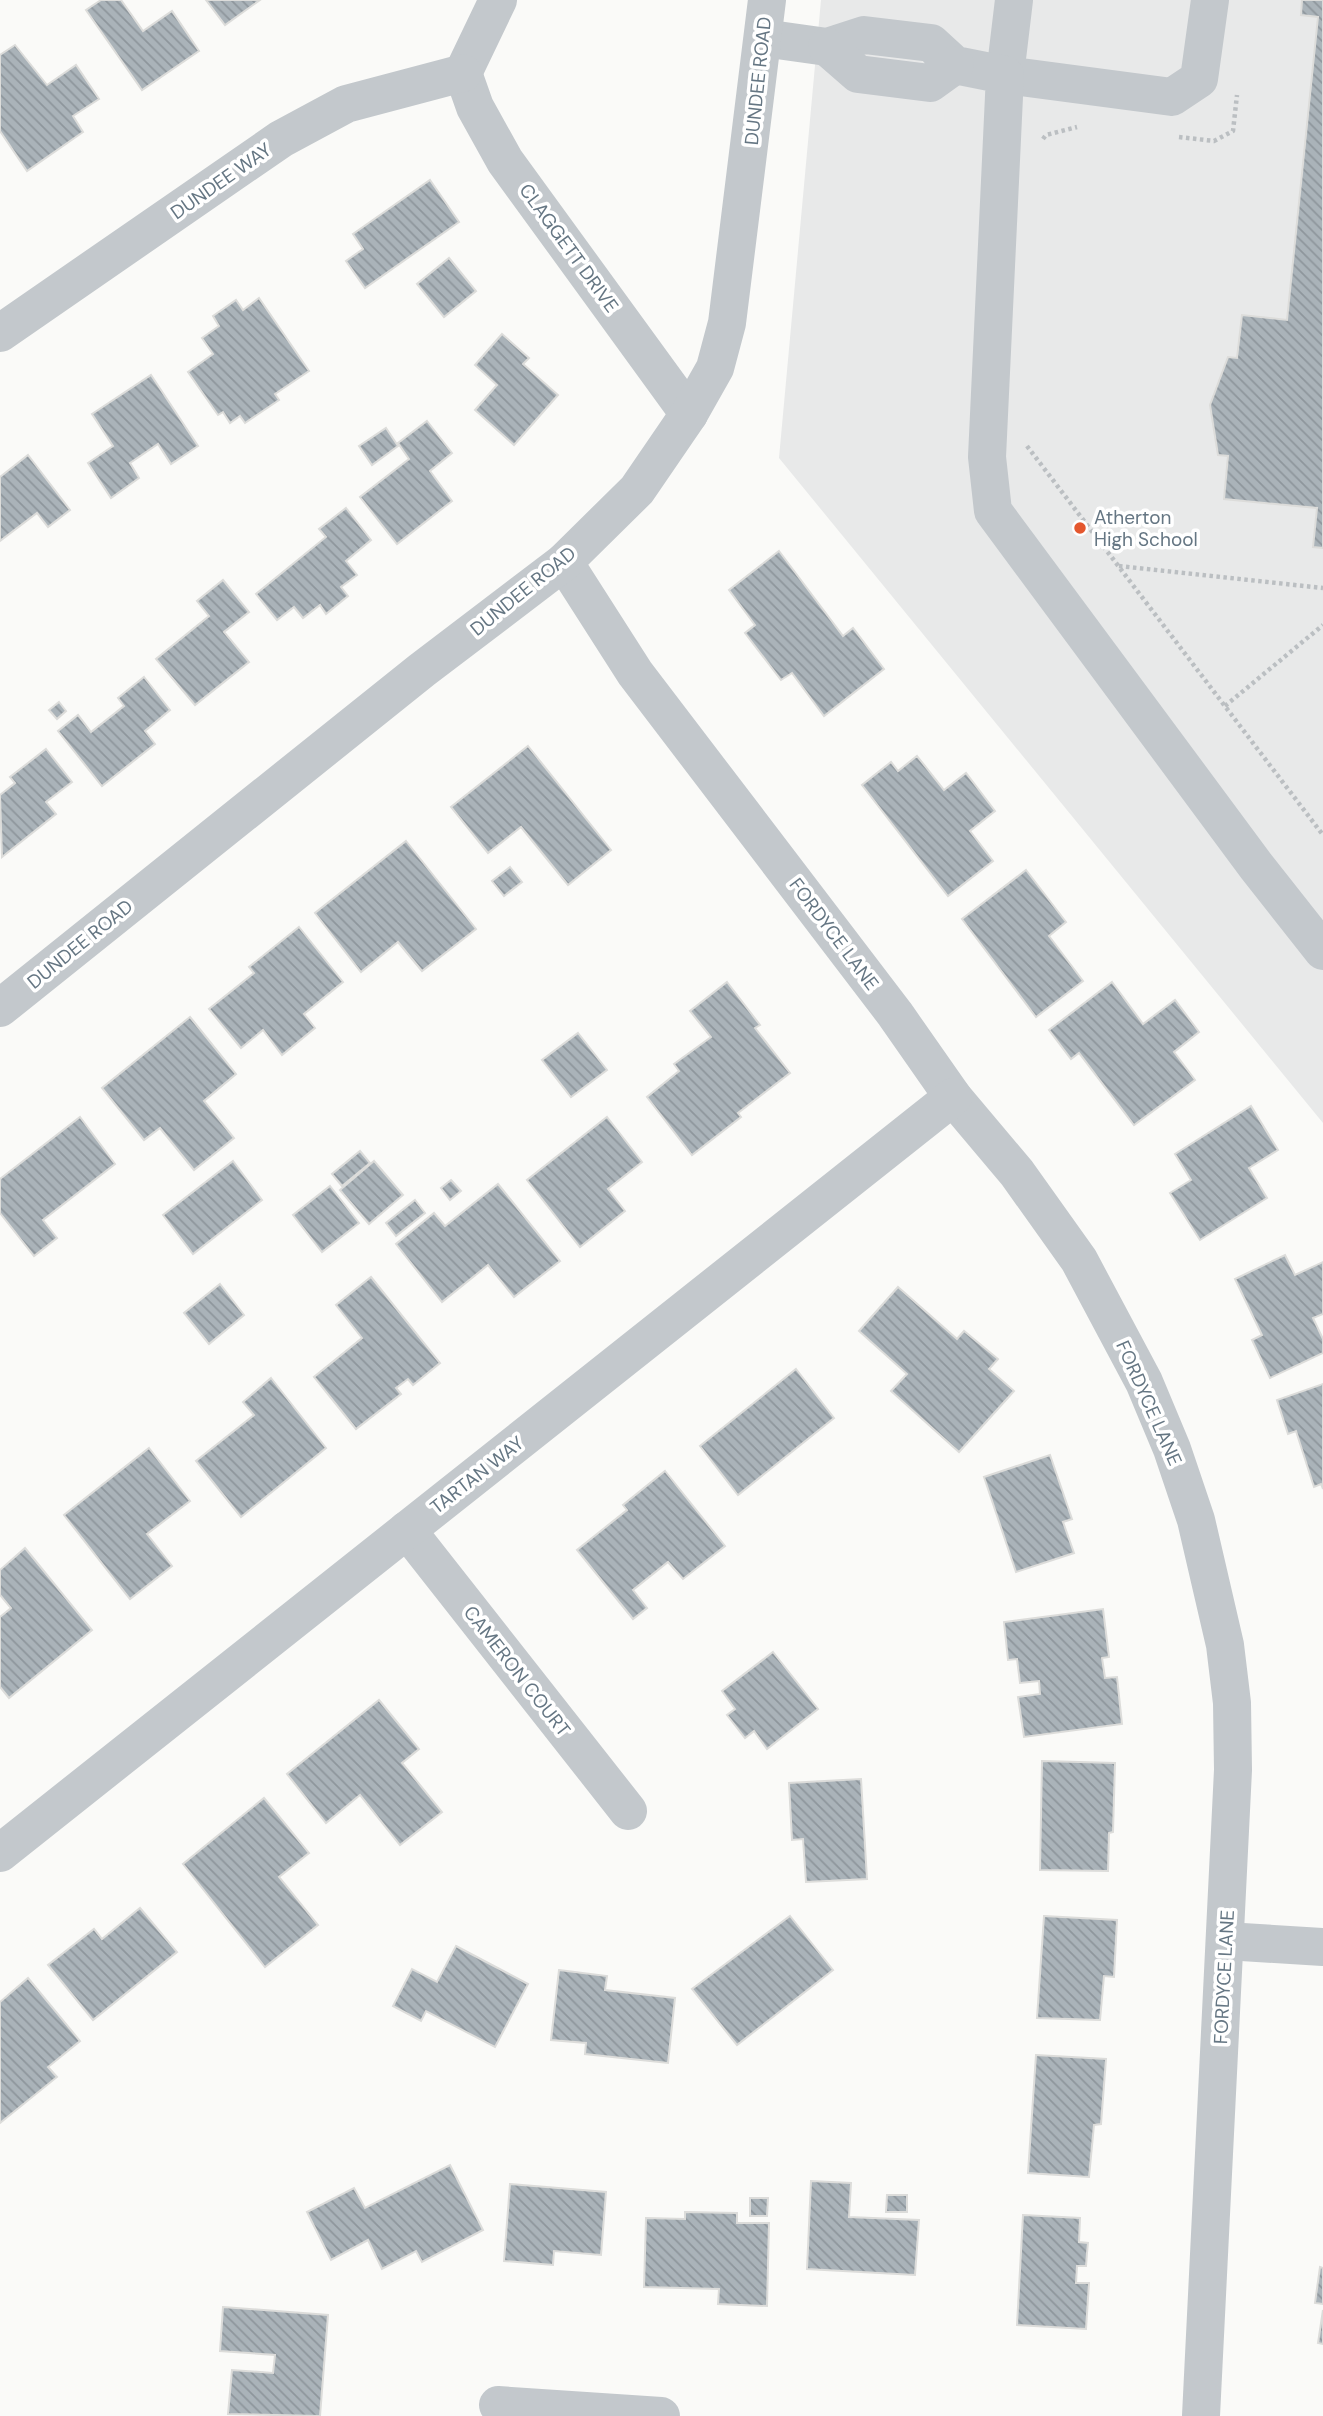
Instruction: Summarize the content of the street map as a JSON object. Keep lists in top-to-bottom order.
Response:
{
  "streets": {
    "street": [
      "DUNDEE ROAD",
      "DUNDEE WAY",
      "CLAGGETT DRIVE",
      "FORDYCE LANE",
      "TARTAN WAY",
      "CAMERON COURT"
    ]
  },
  "crossings": [
    ["DUNDEE ROAD", "CLAGGETT DRIVE"],
    ["DUNDEE ROAD", "FORDYCE LANE"],
    ["DUNDEE WAY", "CLAGGETT DRIVE"],
    ["FORDYCE LANE", "TARTAN WAY"],
    ["TARTAN WAY", "CAMERON COURT"]
  ],
  "places": ["Atherton High School"]
}
